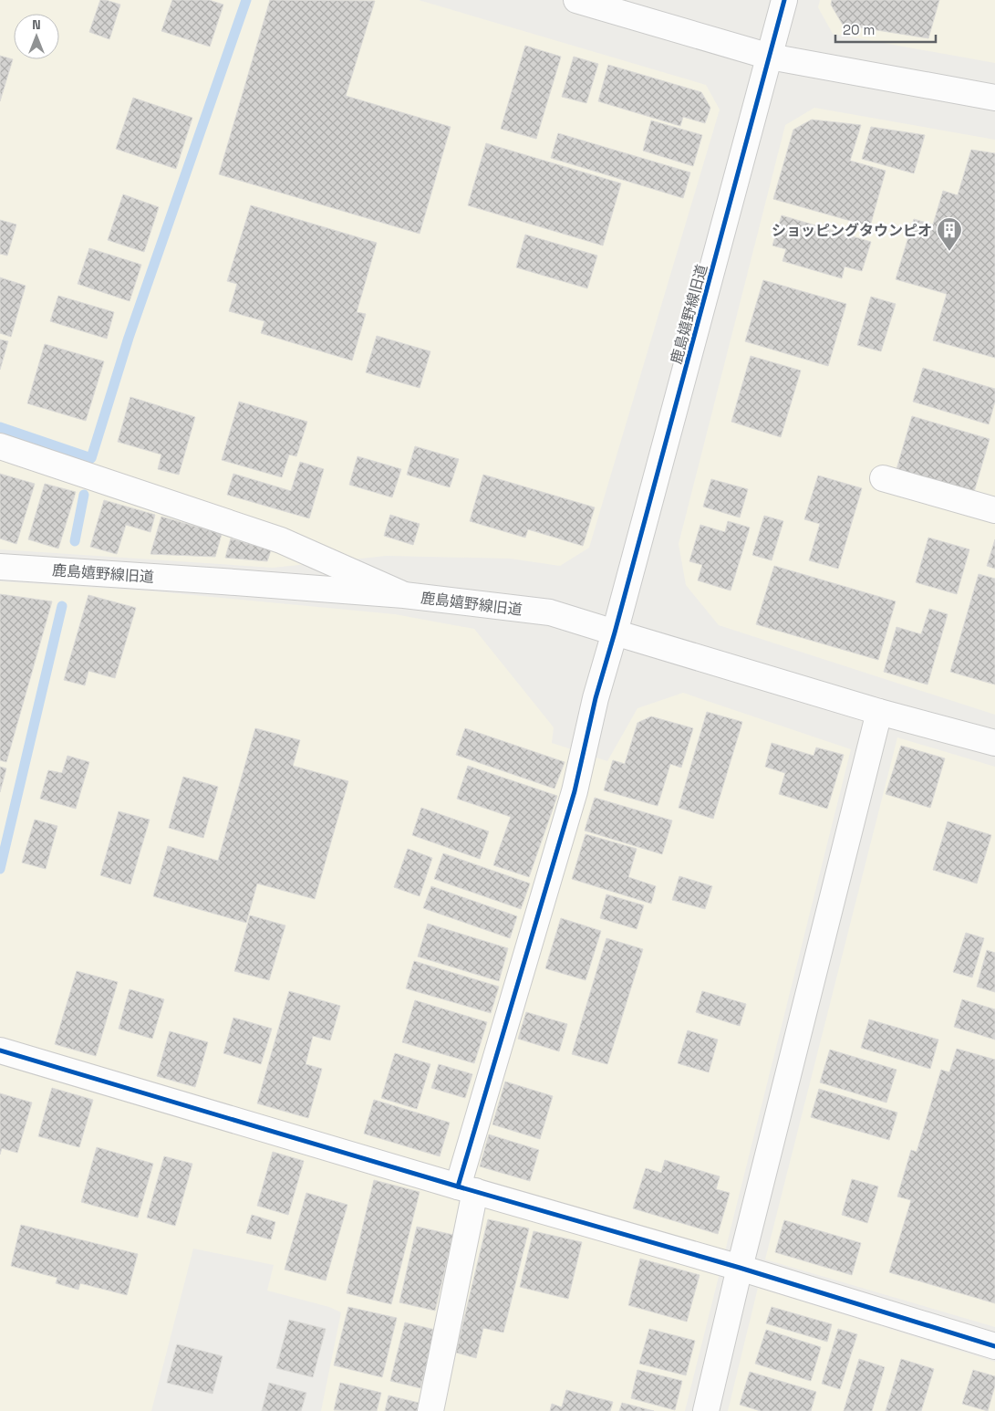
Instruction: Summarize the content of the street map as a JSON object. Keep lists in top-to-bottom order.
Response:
{
  "streets": {
    "street": ["鹿島嬉野線旧道"]
  },
  "places": {
    "building": ["ショッピングタウンピオ"]
  },
  "scale_bar": "20 m",
  "north": "top"
}
